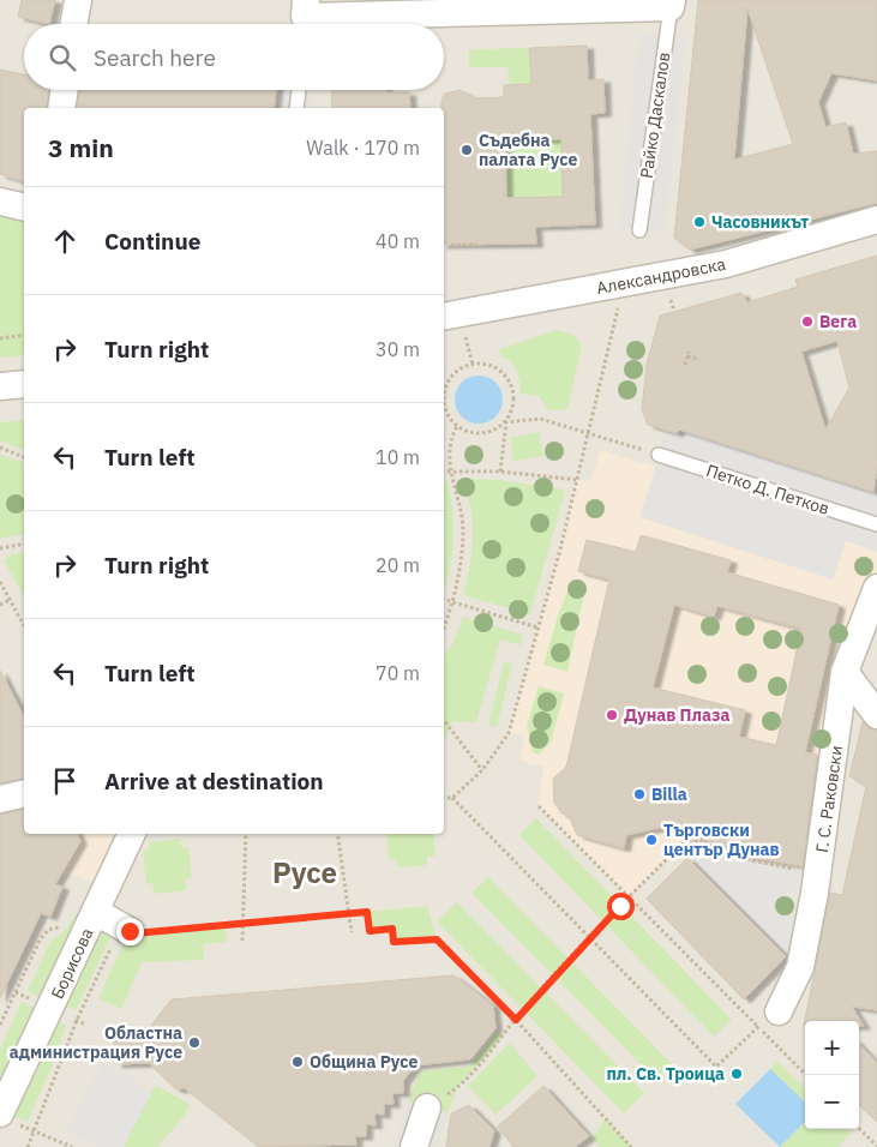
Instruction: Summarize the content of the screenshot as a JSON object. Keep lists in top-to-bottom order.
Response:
{
  "streets": {
    "street": ["Александровска", "Г. С. Раковски", "Борисова"],
    "lane": ["Райко Даскалов", "Петко Д. Петков"]
  },
  "districts": ["Русе"],
  "places": [
    "Съдебна палата Русе",
    "Часовникът",
    "Вега",
    "Дунав Плаза",
    "Billa",
    "Tърговски център Дунав",
    "Областна администрация Русе",
    "Община Русе",
    "пл. Св. Троица"
  ],
  "page": {
    "search": "Search here",
    "heading": ["3 min", "Walk · 170 m"],
    "list": [
      ["Continue", "40 m"],
      ["Turn right", "30 m"],
      ["Turn left", "10 m"],
      ["Turn right", "20 m"],
      ["Turn left", "70 m"],
      "Arrive at destination"
    ],
    "map_buttons": ["+", "−"]
  }
}
